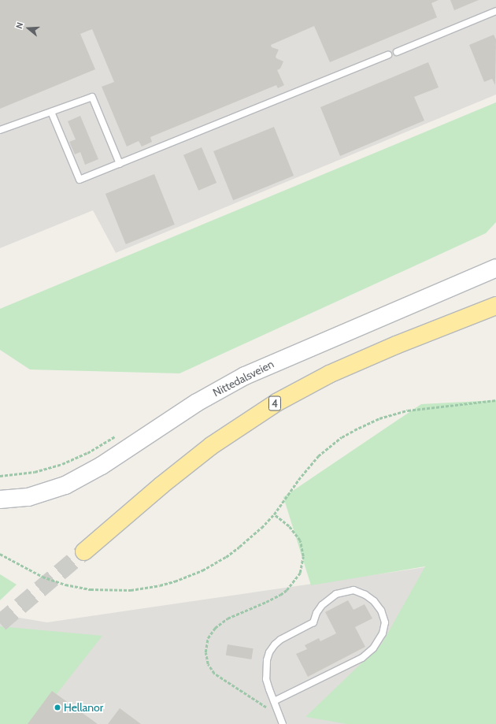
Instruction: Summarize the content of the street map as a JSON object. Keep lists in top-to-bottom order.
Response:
{
  "streets": {
    "highway": ["4"],
    "main road": ["Nittedalsveien"]
  },
  "places": ["Hellanor"],
  "north": "left"
}
